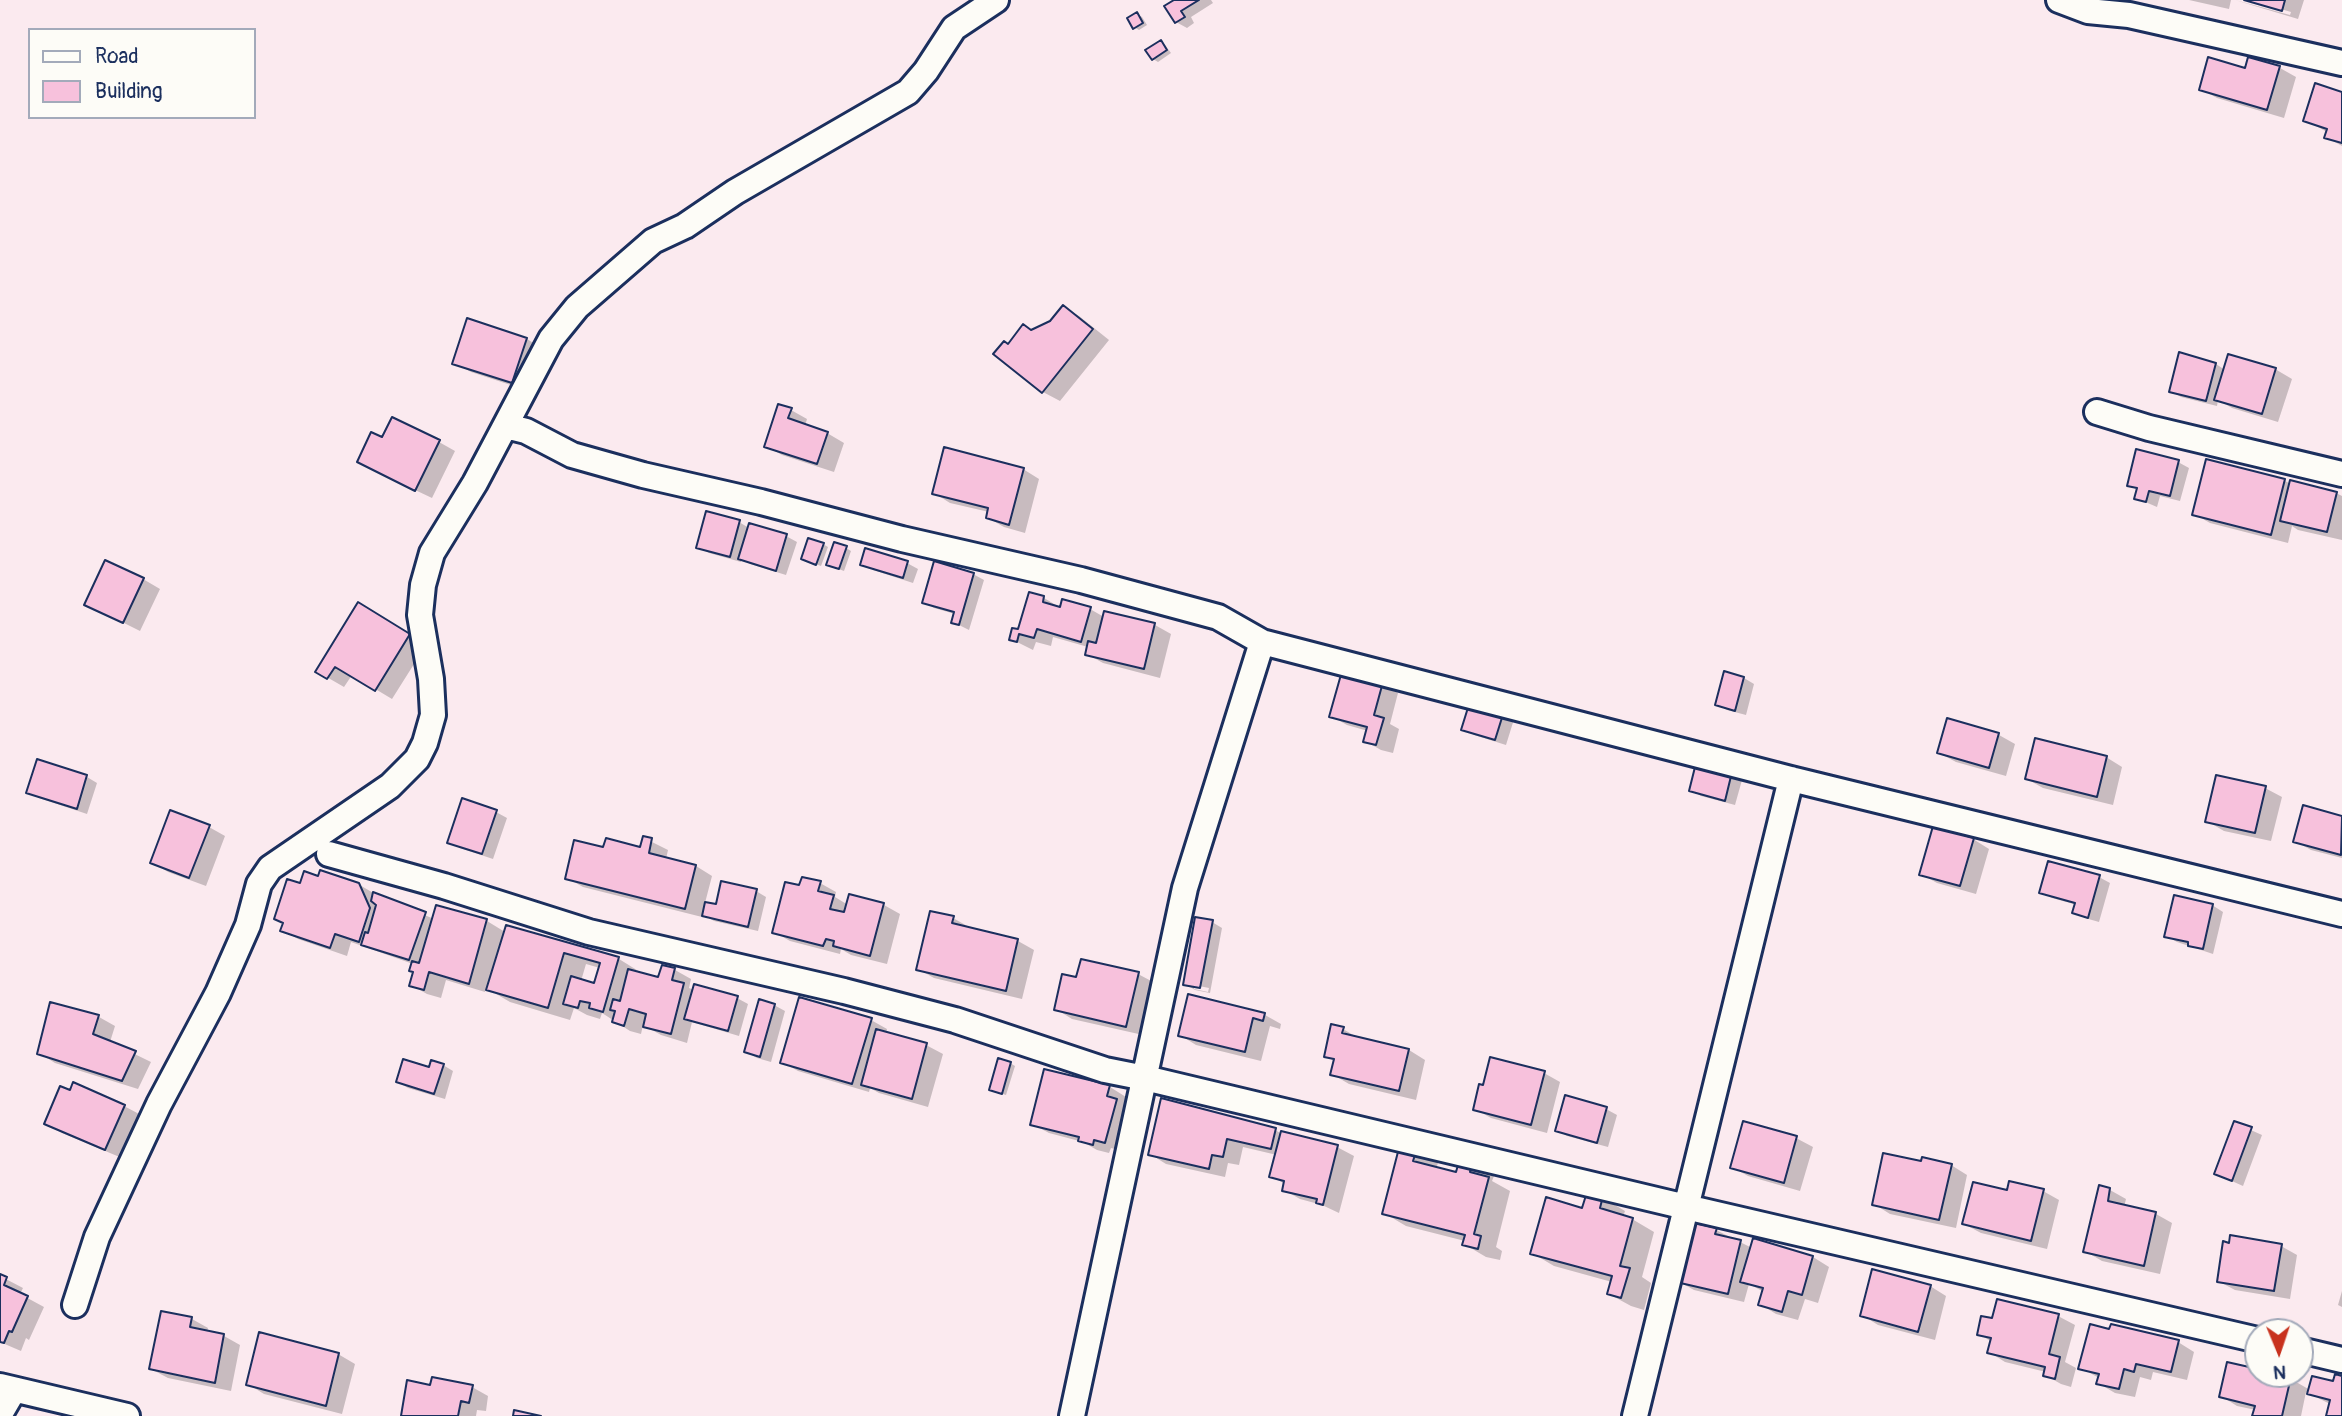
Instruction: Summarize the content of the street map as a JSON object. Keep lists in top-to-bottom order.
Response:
{
  "legend": ["Road", "Building"],
  "north": "bottom"
}
